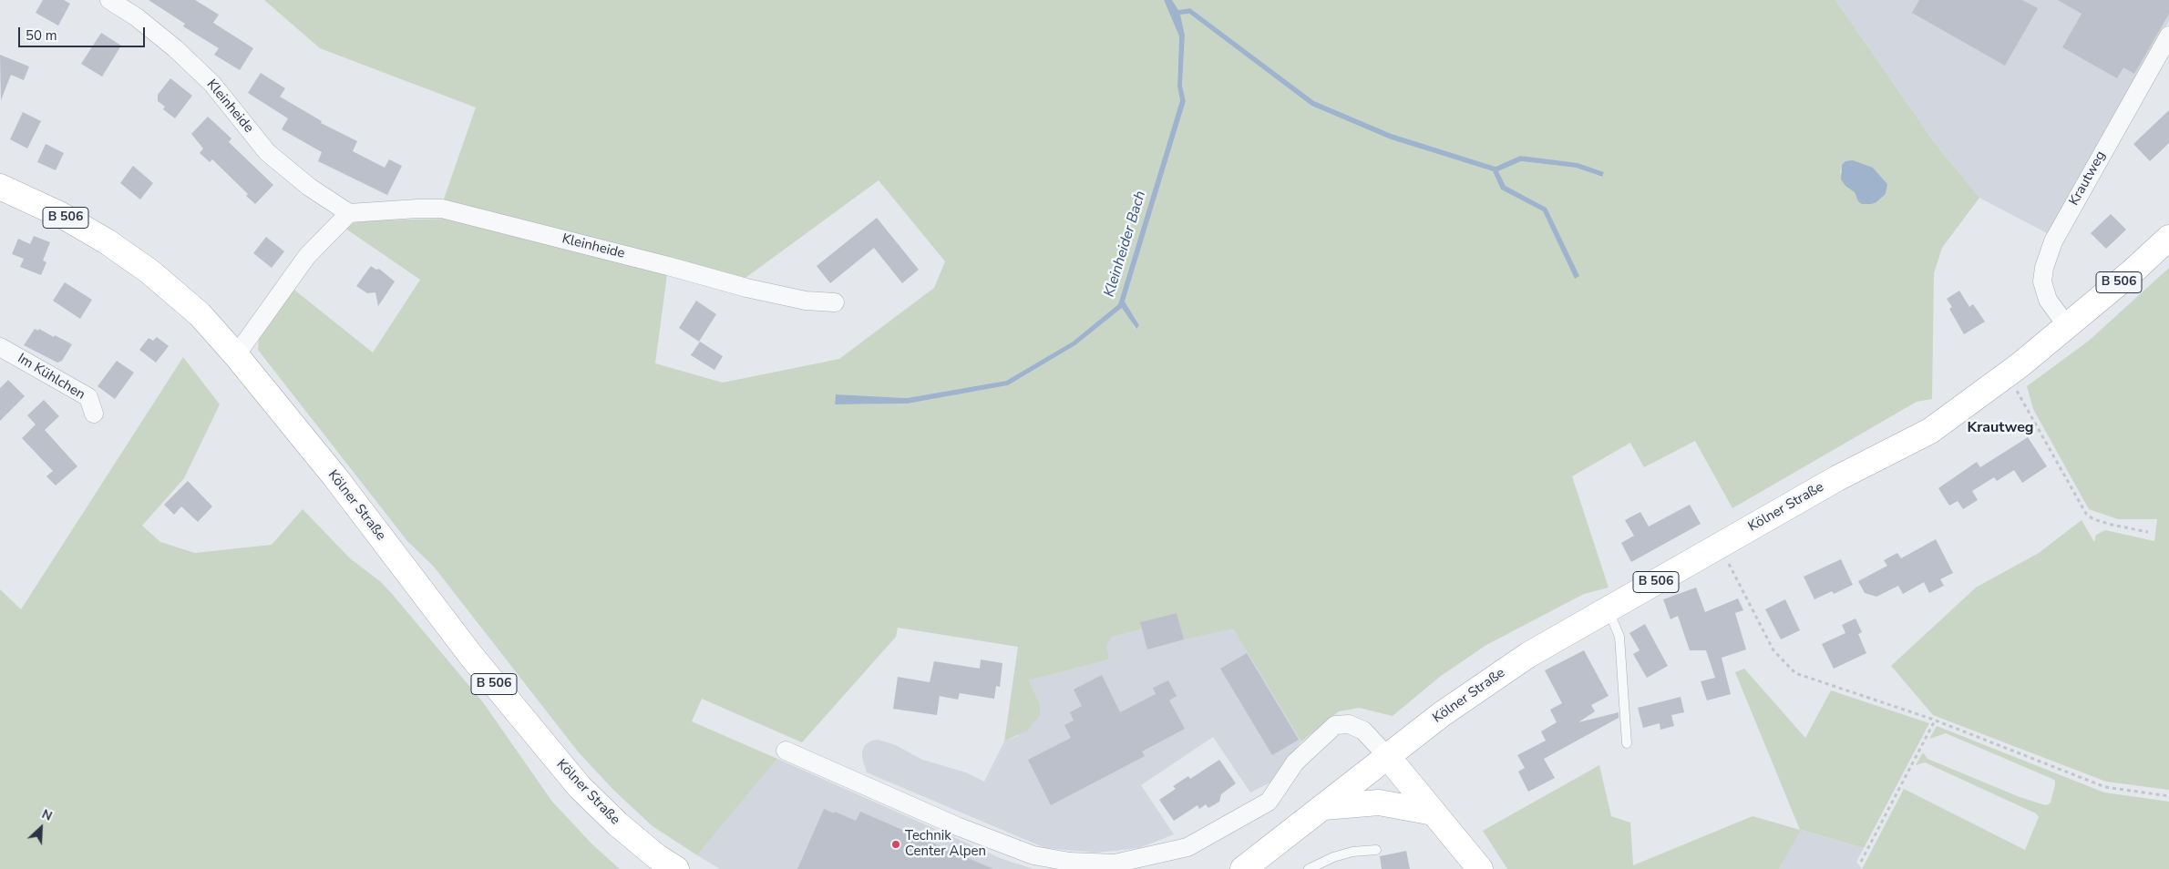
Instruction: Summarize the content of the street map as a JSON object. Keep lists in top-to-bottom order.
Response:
{
  "streets": {
    "main road": ["B 506", "Kölner Straße"],
    "street": ["Kleinheide", "Krautweg", "Im Kühlchen"]
  },
  "crossings": [
    ["Krautweg", "Kölner Straße"]
  ],
  "districts": ["Krautweg"],
  "water": ["Kleinheider Bach"],
  "places": ["Technik Center Alpen"],
  "scale_bar": "50 m",
  "north": "top right"
}
